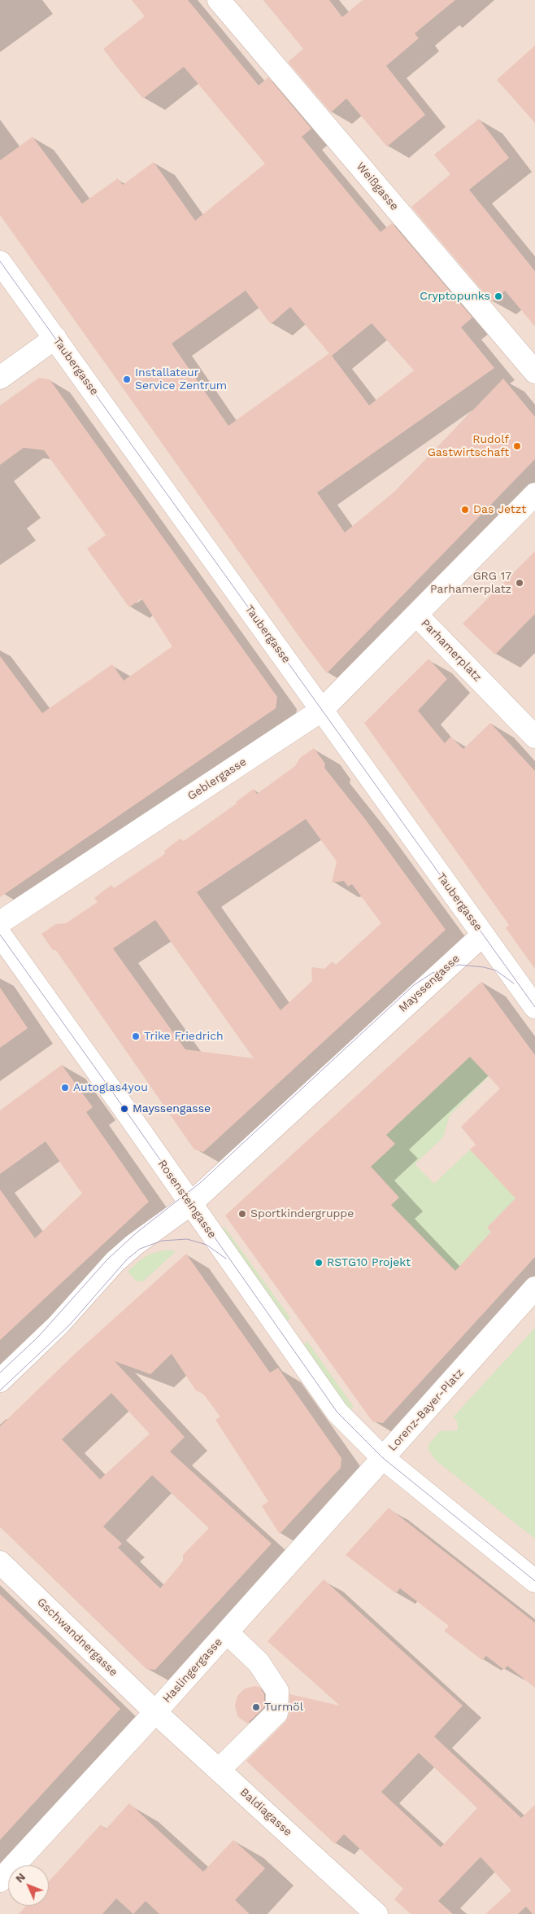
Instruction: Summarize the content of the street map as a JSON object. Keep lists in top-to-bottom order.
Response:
{
  "streets": {
    "street": [
      "Weißgasse",
      "Taubergasse",
      "Parhamerplatz",
      "Geblergasse",
      "Mayssengasse",
      "Rosensteingasse",
      "Lorenz-Bayer-Platz",
      "Gschwandnergasse",
      "Haslingergasse",
      "Baldiagasse"
    ]
  },
  "crossings": [
    ["Taubergasse", "Geblergasse"],
    ["Taubergasse", "Mayssengasse"],
    ["Parhamerplatz", "Geblergasse"],
    ["Mayssengasse", "Rosensteingasse"],
    ["Rosensteingasse", "Lorenz-Bayer-Platz"],
    ["Rosensteingasse", "Haslingergasse"],
    ["Lorenz-Bayer-Platz", "Haslingergasse"],
    ["Gschwandnergasse", "Haslingergasse"],
    ["Gschwandnergasse", "Baldiagasse"],
    ["Haslingergasse", "Baldiagasse"]
  ],
  "places": [
    "Cryptopunks",
    "Installateur Service Zentrum",
    "Rudolf Gastwirtschaft",
    "Das Jetzt",
    "GRG 17 Parhamerplatz",
    "Trike Friedrich",
    "Autoglas4you",
    "Mayssengasse",
    "Sportkindergruppe",
    "RSTG10 Projekt",
    "Turmöl"
  ],
  "north": "top left"
}
